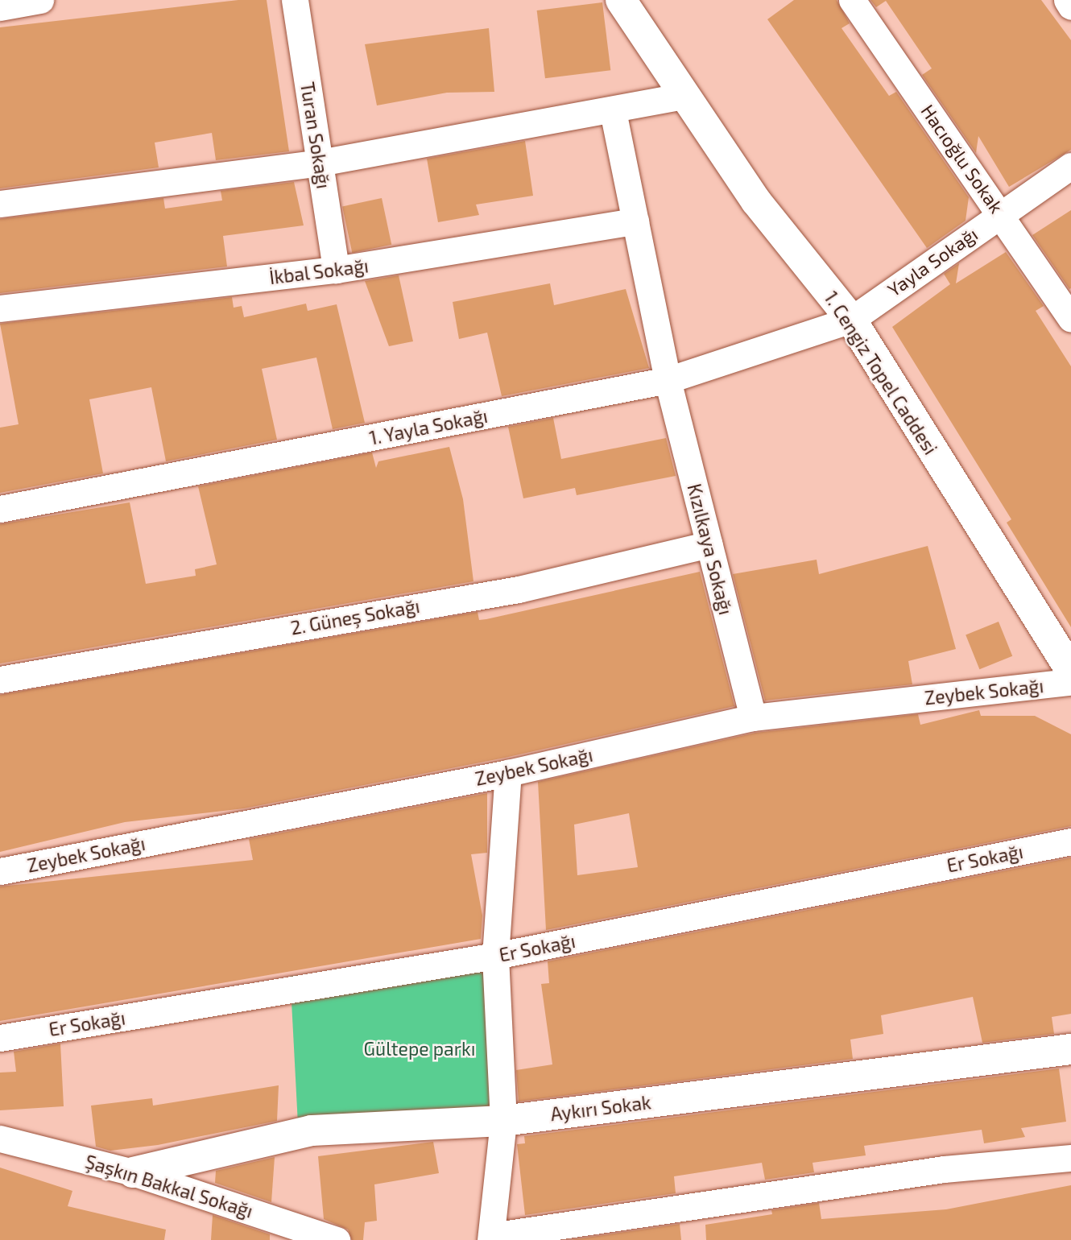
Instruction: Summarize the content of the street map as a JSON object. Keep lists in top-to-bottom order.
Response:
{
  "streets": {
    "street": [
      "Turan Sokağı",
      "Hacıoğlu Sokak",
      "Yayla Sokağı",
      "İkbal Sokağı",
      "1. Cengiz Topel Caddesi",
      "1. Yayla Sokağı",
      "Kızılkaya Sokağı",
      "2. Güneş Sokağı",
      "Zeybek Sokağı",
      "Er Sokağı",
      "Aykırı Sokak",
      "Şaşkın Bakkal Sokağı"
    ]
  },
  "crossings": [
    ["Turan Sokağı", "İkbal Sokağı"],
    ["Hacıoğlu Sokak", "Yayla Sokağı"],
    ["Yayla Sokağı", "1. Cengiz Topel Caddesi"],
    ["Yayla Sokağı", "1. Yayla Sokağı"],
    ["İkbal Sokağı", "Kızılkaya Sokağı"],
    ["1. Cengiz Topel Caddesi", "1. Yayla Sokağı"],
    ["1. Yayla Sokağı", "Kızılkaya Sokağı"],
    ["Kızılkaya Sokağı", "2. Güneş Sokağı"],
    ["Kızılkaya Sokağı", "Zeybek Sokağı"],
    ["Aykırı Sokak", "Şaşkın Bakkal Sokağı"]
  ],
  "parks": ["Gültepe parkı"]
}
